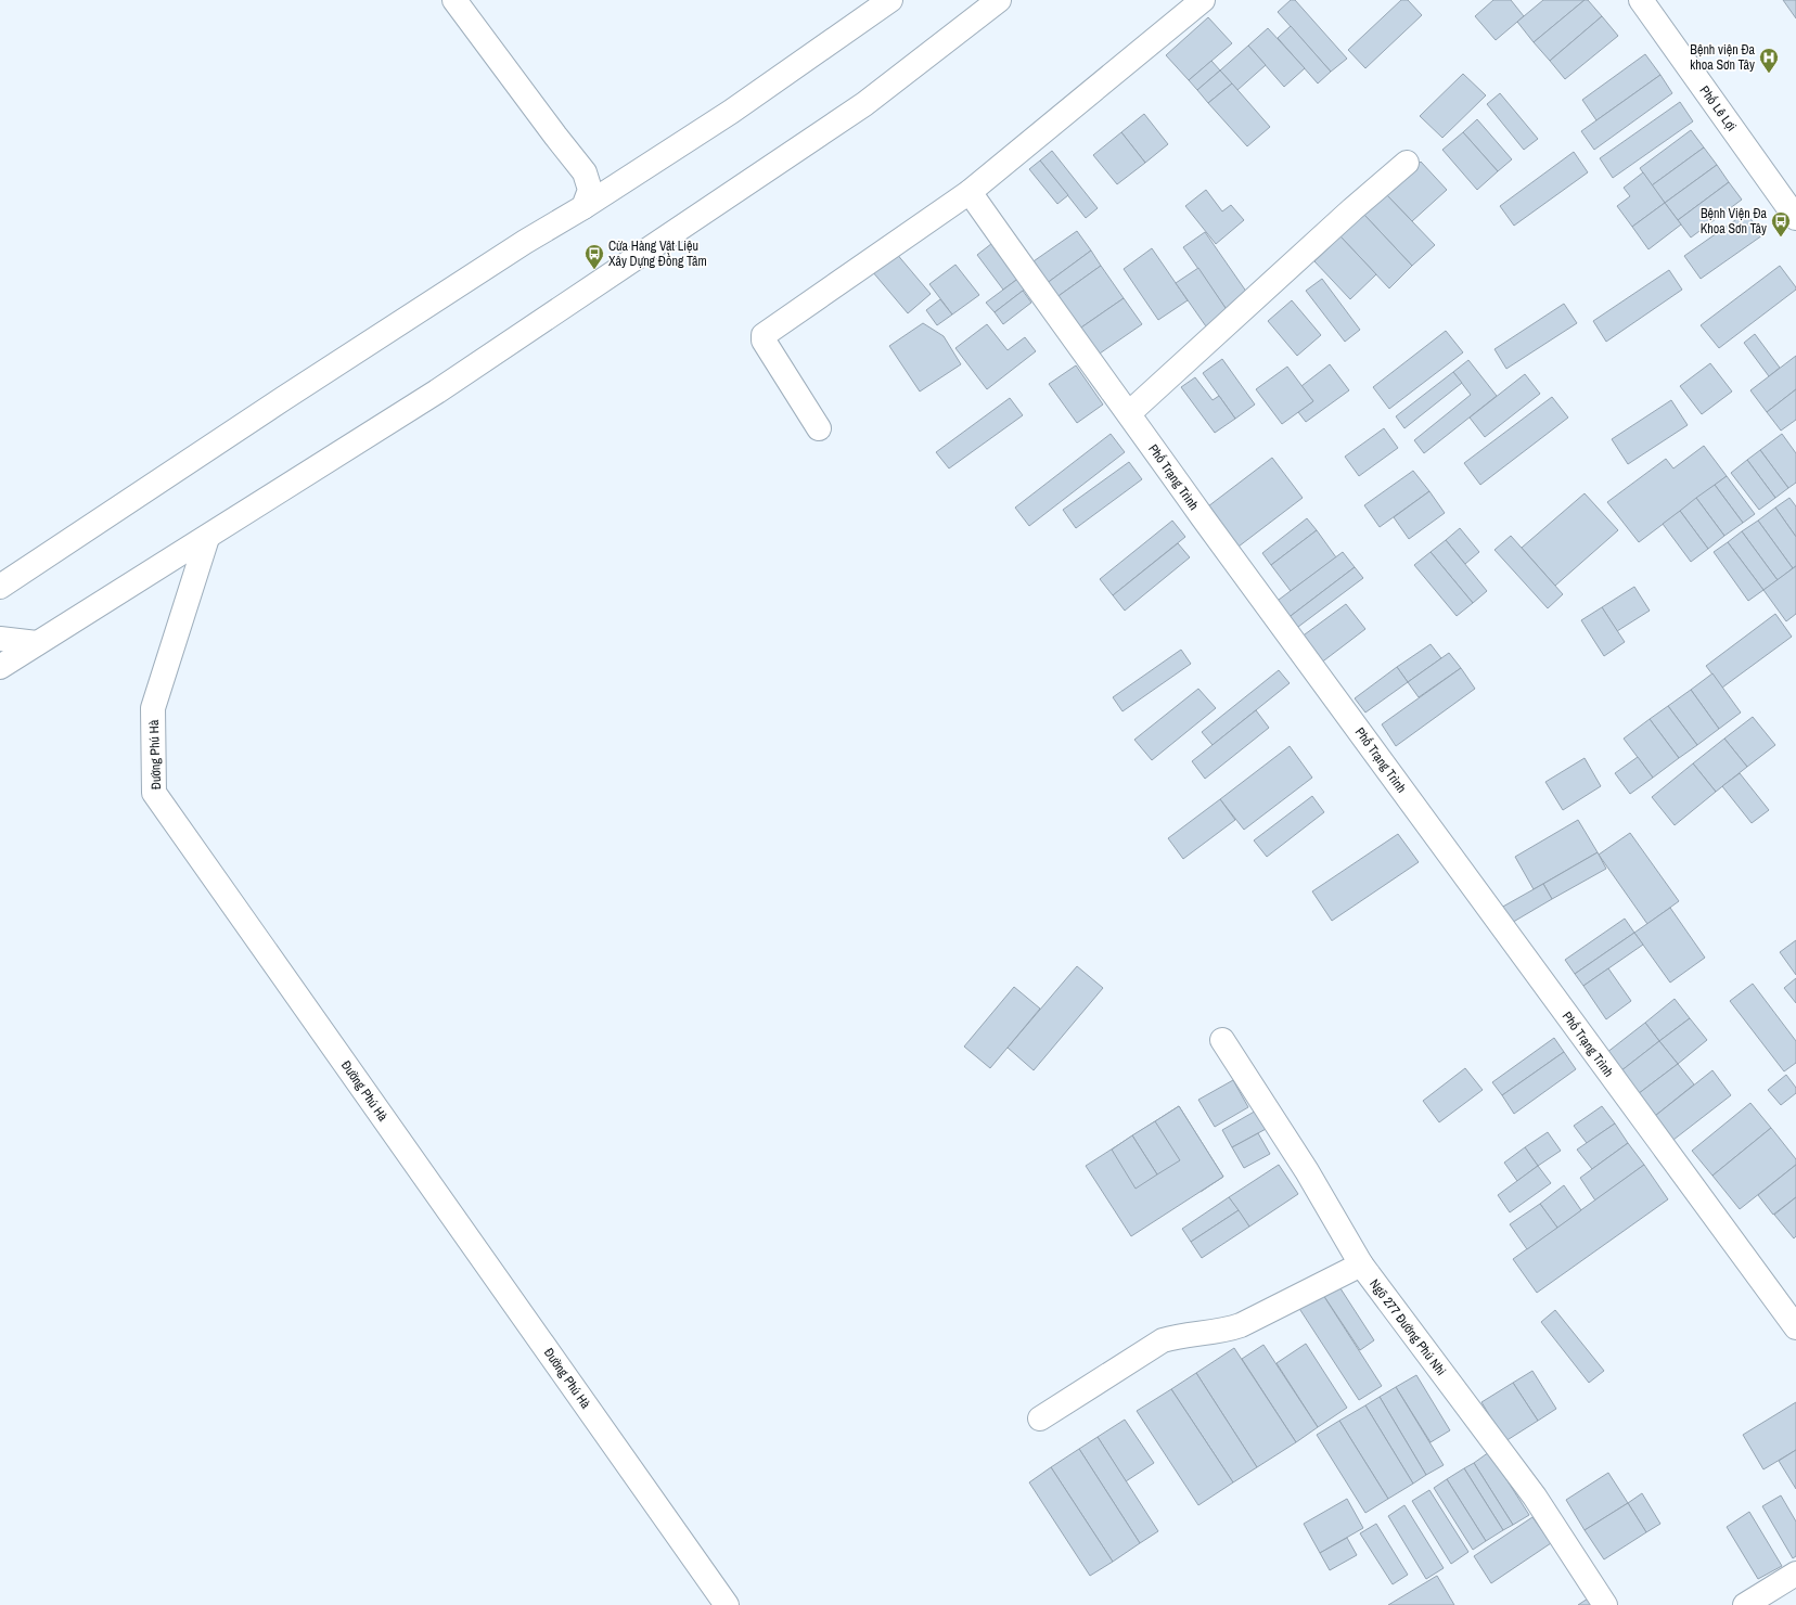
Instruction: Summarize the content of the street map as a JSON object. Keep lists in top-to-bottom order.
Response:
{
  "streets": {
    "street": [
      "Phố Lê Lợi",
      "Phố Trạng Trình",
      "Đường Phú Hà",
      "Ngõ 277 Đường Phú Nhi"
    ]
  },
  "places": {
    "hospital": ["Bệnh viện Đa khoa Sơn Tây"],
    "bus stop": ["Bệnh Viện Đa Khoa Sơn Tây", "Cửa Hàng Vật Liệu Xây Dựng Đồng Tâm"]
  }
}
